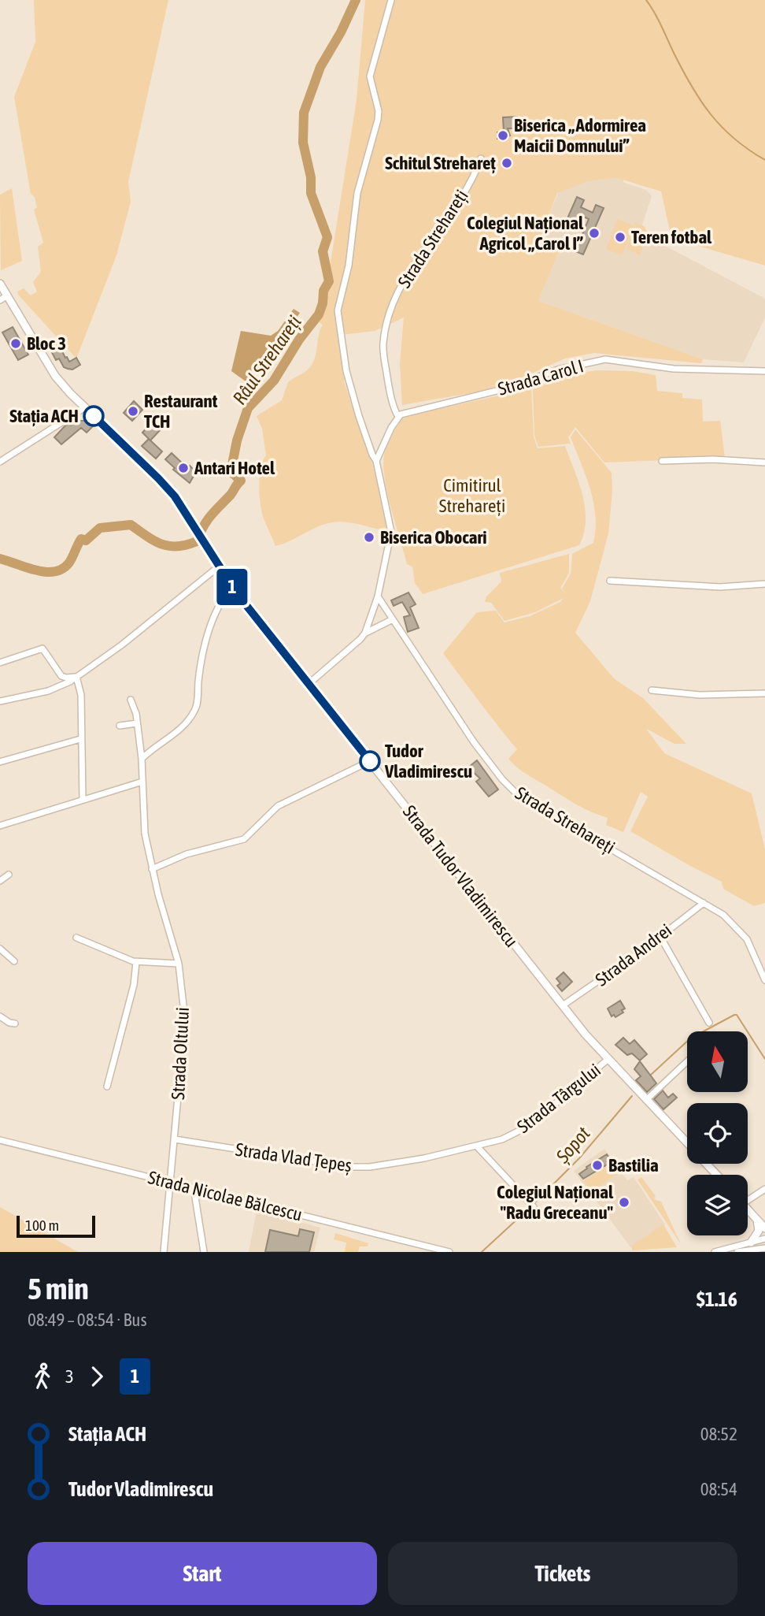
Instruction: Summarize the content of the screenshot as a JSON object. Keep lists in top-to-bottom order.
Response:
{
  "streets": {
    "main road": ["Strada Tudor Vladimirescu"],
    "street": [
      "Strada Strehareți",
      "Strada Carol I",
      "Strada Andrei",
      "Strada Oltului",
      "Strada Târgului",
      "Strada Vlad Țepeș",
      "Strada Nicolae Bălcescu"
    ]
  },
  "crossings": [
    ["Strada Strehareți", "Strada Carol I"],
    ["Strada Strehareți", "Strada Andrei"],
    ["Strada Tudor Vladimirescu", "Strada Andrei"],
    ["Strada Tudor Vladimirescu", "Strada Târgului"],
    ["Strada Oltului", "Strada Vlad Țepeș"],
    ["Strada Oltului", "Strada Nicolae Bălcescu"],
    ["Strada Târgului", "Strada Vlad Țepeș"]
  ],
  "water": ["Râul Strehareți", "Șopot"],
  "parks": ["Cimitirul Strehareți"],
  "places": [
    "Biserica „Adormirea Maicii Domnului”",
    "Schitul Strehareț",
    "Colegiul Național Agricol „Carol I”",
    "Teren fotbal",
    "Bloc 3",
    "Restaurant TCH",
    "Stația ACH",
    "Antari Hotel",
    "Biserica Obocari",
    "Tudor Vladimirescu",
    "Bastilia",
    "Colegiul Național \"Radu Greceanu\""
  ],
  "lines": ["bus line 1"],
  "scale_bar": "100 m",
  "north": "top",
  "page": {
    "on_map": "1",
    "scale": "100 m",
    "heading": ["5 min", "08:49 – 08:54 · Bus", "$1.16"],
    "legs": ["3", "1"],
    "list": [
      {
        "name": "Stația ACH",
        "value": "08:52"
      },
      {
        "name": "Tudor Vladimirescu",
        "value": "08:54"
      }
    ],
    "buttons": ["Start", "Tickets"]
  }
}
